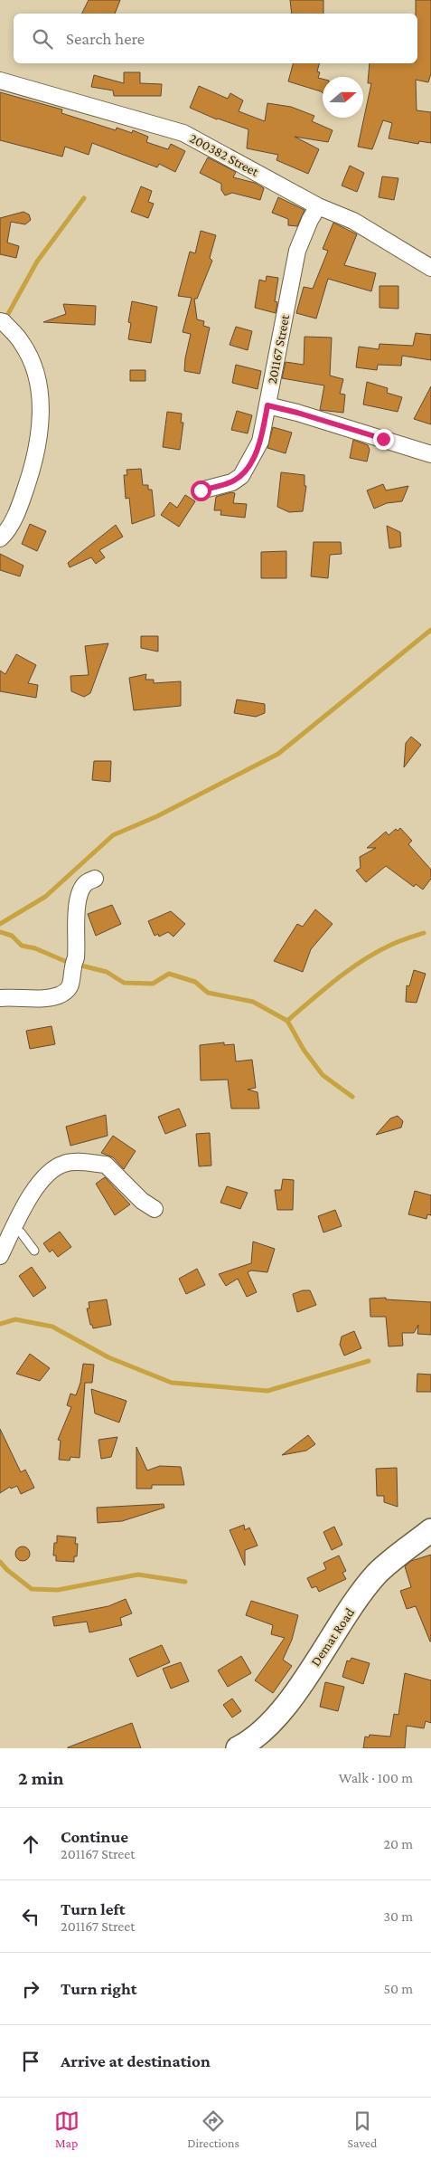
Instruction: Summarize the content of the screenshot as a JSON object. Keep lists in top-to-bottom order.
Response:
{
  "streets": {
    "street": ["200382 Street", "201167 Street", "Demat Road"]
  },
  "crossings": [
    ["200382 Street", "201167 Street"]
  ],
  "north": "right",
  "page": {
    "search": "Search here",
    "heading": ["2 min", "Walk · 100 m"],
    "list": [
      ["Continue", "201167 Street", "20 m"],
      ["Turn left", "201167 Street", "30 m"],
      ["Turn right", "50 m"],
      "Arrive at destination"
    ],
    "nav": ["Map", "Directions", "Saved"]
  }
}
